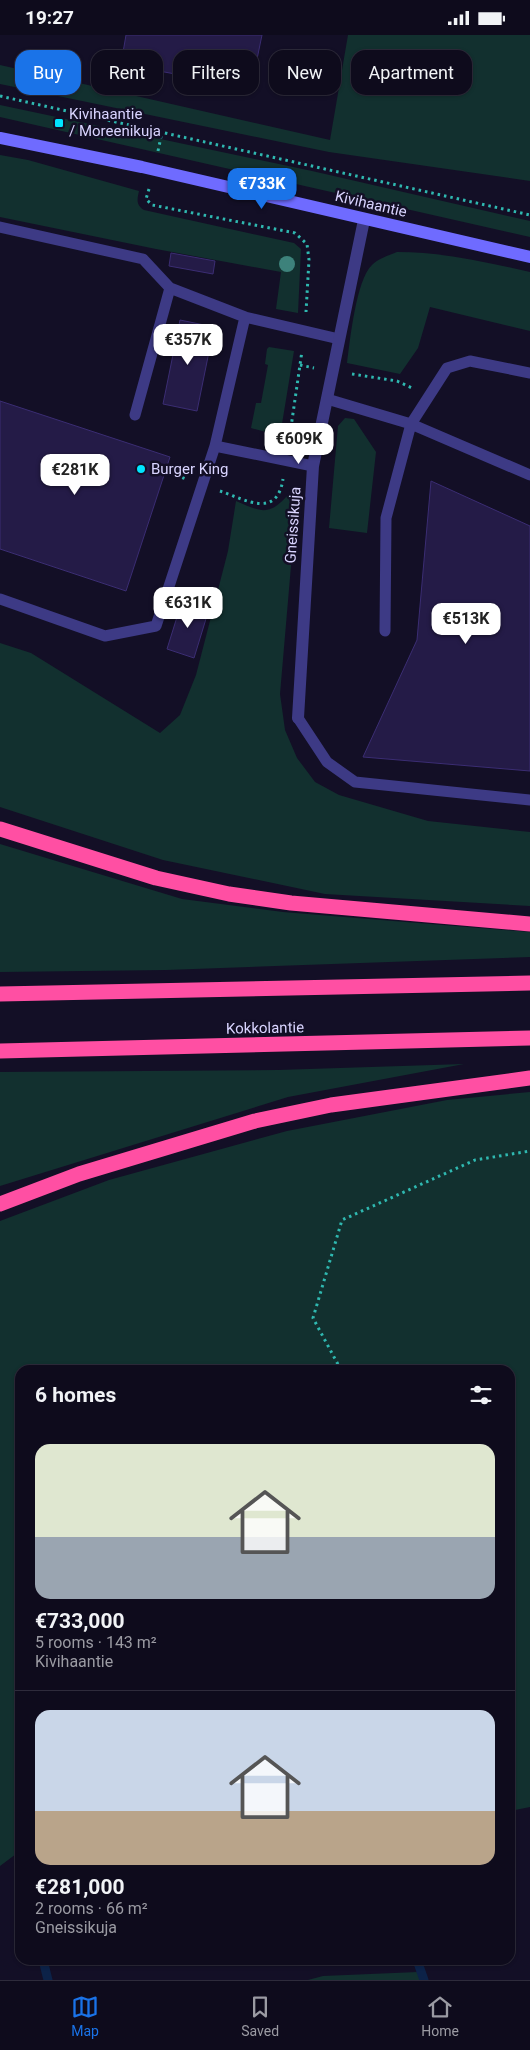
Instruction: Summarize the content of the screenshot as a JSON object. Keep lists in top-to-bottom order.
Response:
{
  "streets": {
    "highway": ["Kokkolantie"],
    "main road": ["Kivihaantie"],
    "street": ["Gneissikuja"]
  },
  "crossings": [
    ["Kivihaantie", "Gneissikuja"]
  ],
  "places": {
    "transit": ["Kivihaantie / Moreenikuja"],
    "other": ["Burger King"]
  },
  "page": {
    "status": "19:27",
    "chip": [
      "Buy",
      "Rent",
      "Filters",
      "New",
      "Apartment"
    ],
    "price": [
      "€733K",
      "€357K",
      "€609K",
      "€281K",
      "€631K",
      "€513K"
    ],
    "heading": "6 homes",
    "list": [
      {
        "name": "€733,000",
        "note": "5 rooms · 143 m² · Kivihaantie"
      },
      {
        "name": "€281,000",
        "note": "2 rooms · 66 m² · Gneissikuja"
      }
    ],
    "tabs": ["Map", "Saved", "Home"]
  }
}
